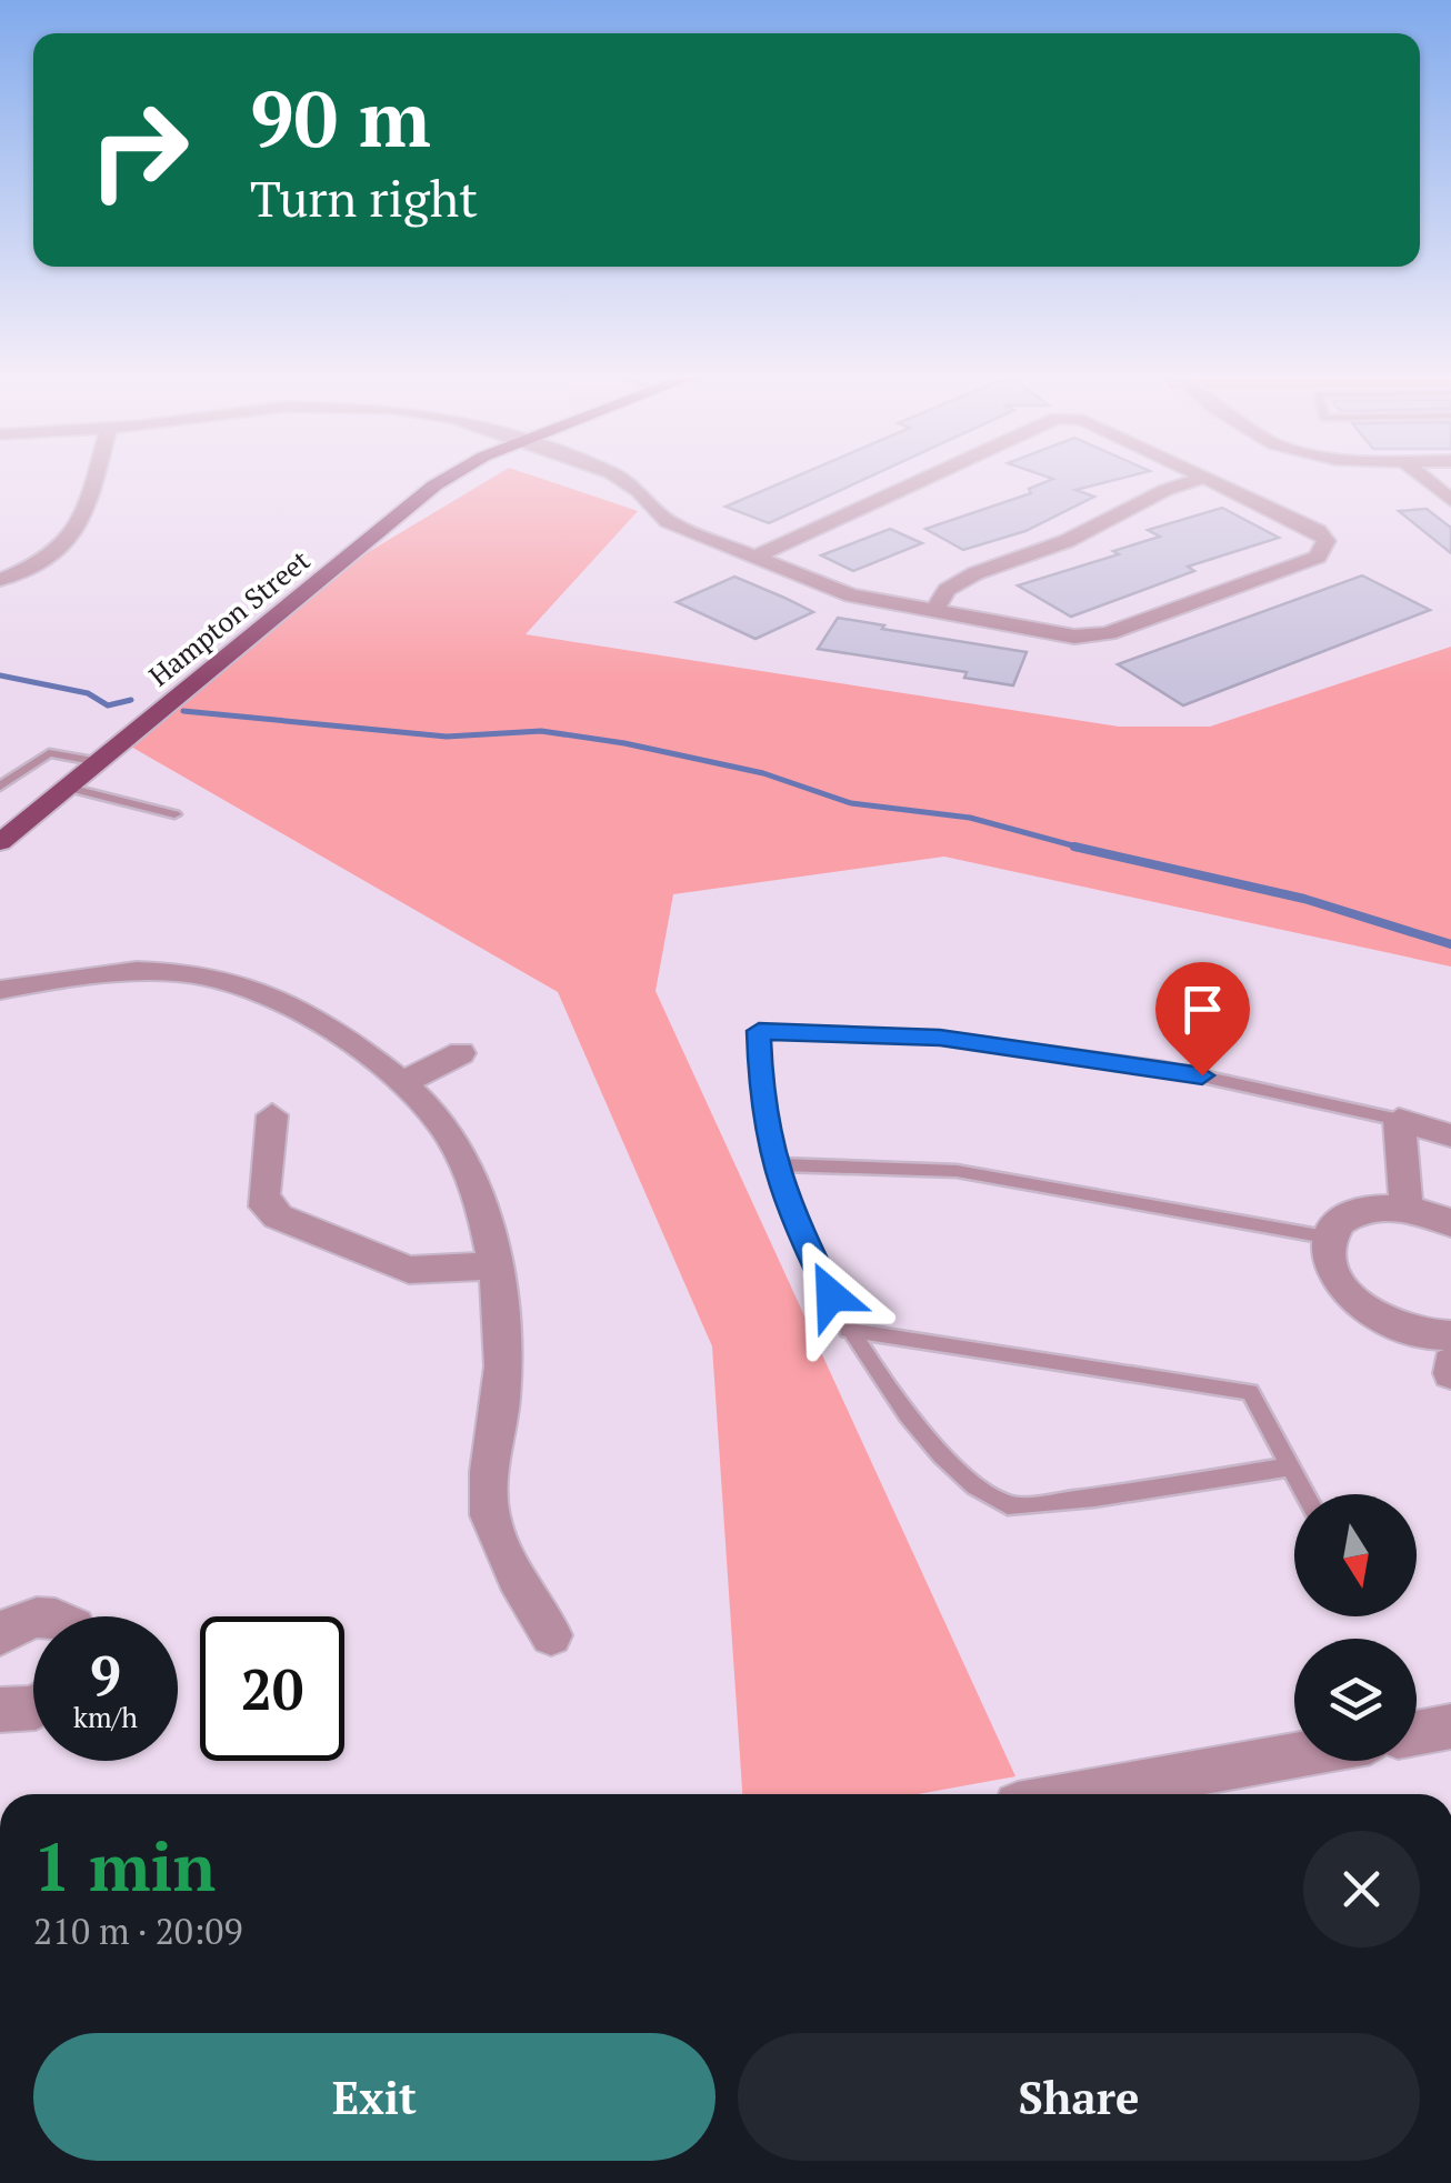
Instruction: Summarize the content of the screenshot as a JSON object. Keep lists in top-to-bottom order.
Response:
{
  "streets": {
    "main road": ["Hampton Street"]
  },
  "north": "bottom",
  "page": {
    "turn": ["90 m", "Turn right"],
    "speed": "9 km/h",
    "limit": "20",
    "heading": ["1 min", "210 m · 20:09"],
    "buttons": ["Exit", "Share"]
  }
}
